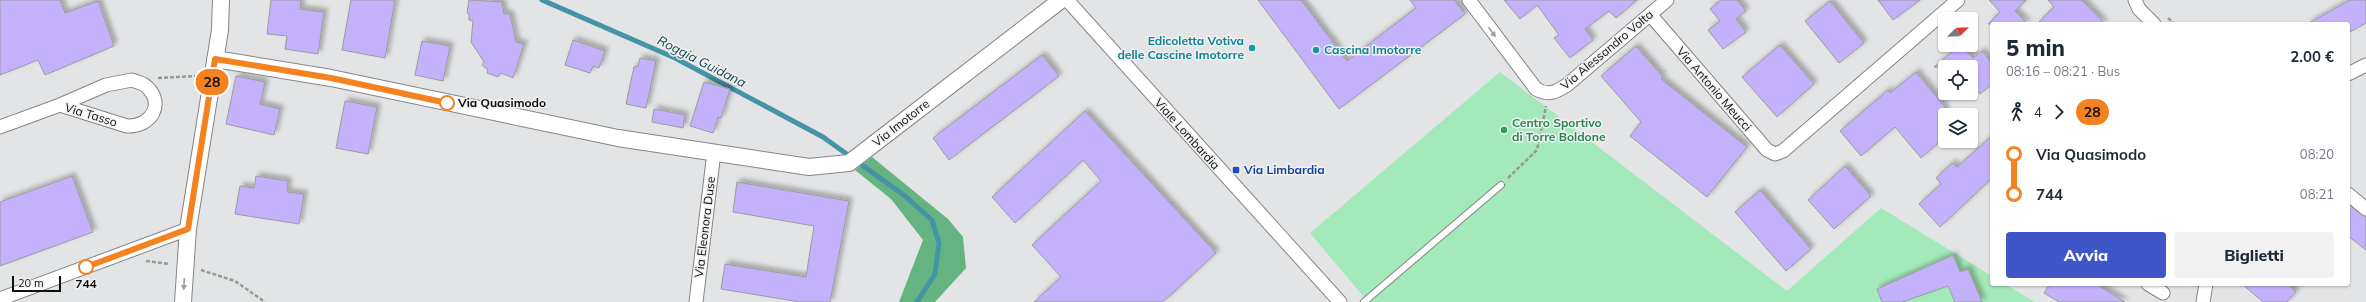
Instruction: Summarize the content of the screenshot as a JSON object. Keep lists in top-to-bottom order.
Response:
{
  "streets": {
    "street": [
      "Via Alessandro Volta",
      "Via Antonio Meucci",
      "Via Tasso",
      "Via Imotorre",
      "Viale Lombardia",
      "Via Eleonora Duse"
    ]
  },
  "crossings": [
    ["Via Alessandro Volta", "Via Antonio Meucci"],
    ["Via Imotorre", "Via Eleonora Duse"]
  ],
  "one_way": ["Via Alessandro Volta"],
  "water": ["Roggia Guidana"],
  "places": {
    "other": [
      "Edicoletta Votiva delle Cascine Imotorre",
      "Cascina Imotorre",
      "Via Quasimodo",
      "Centro Sportivo di Torre Boldone",
      "744"
    ],
    "transit": ["Via Limbardia"]
  },
  "lines": ["bus line 28"],
  "scale_bar": "20 m",
  "north": "top right",
  "page": {
    "on_map": "28",
    "heading": ["5 min", "08:16 – 08:21 · Bus", "2.00 €"],
    "legs": ["4", "28"],
    "list": [
      {
        "name": "Via Quasimodo",
        "value": "08:20"
      },
      {
        "name": "744",
        "value": "08:21"
      }
    ],
    "buttons": ["Avvia", "Biglietti"],
    "scale": "20 m"
  }
}
